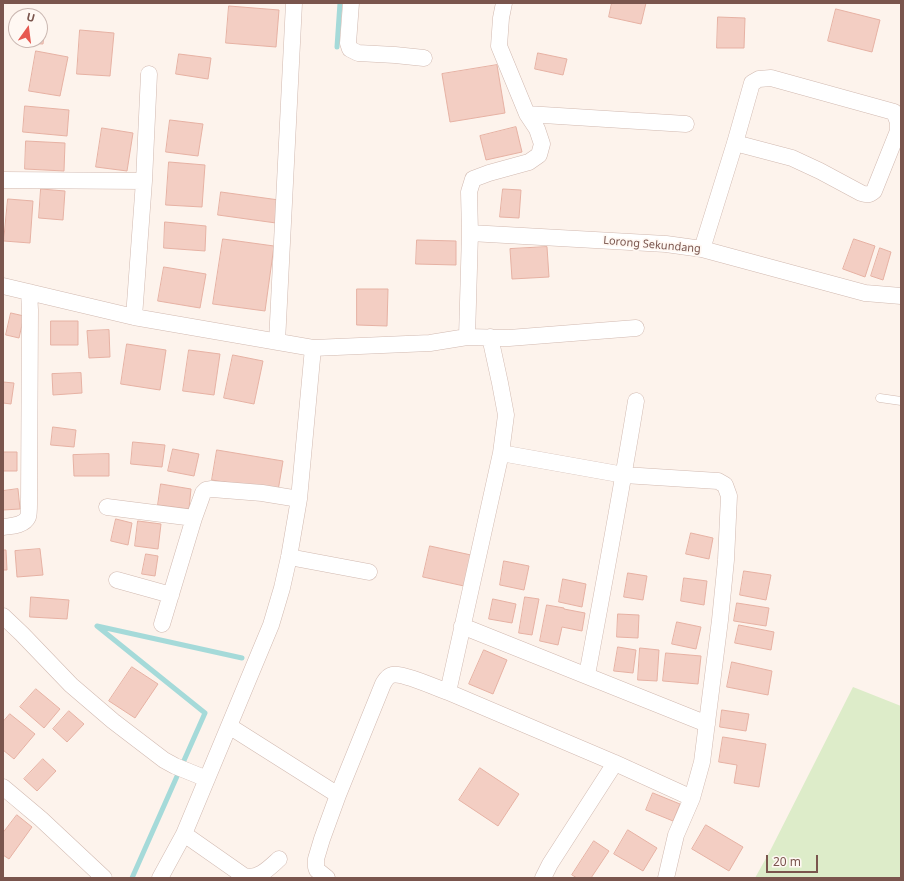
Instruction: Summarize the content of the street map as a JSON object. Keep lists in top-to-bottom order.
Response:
{
  "streets": {
    "street": ["Lorong Sekundang"]
  },
  "scale_bar": "20 m",
  "north": "top"
}
